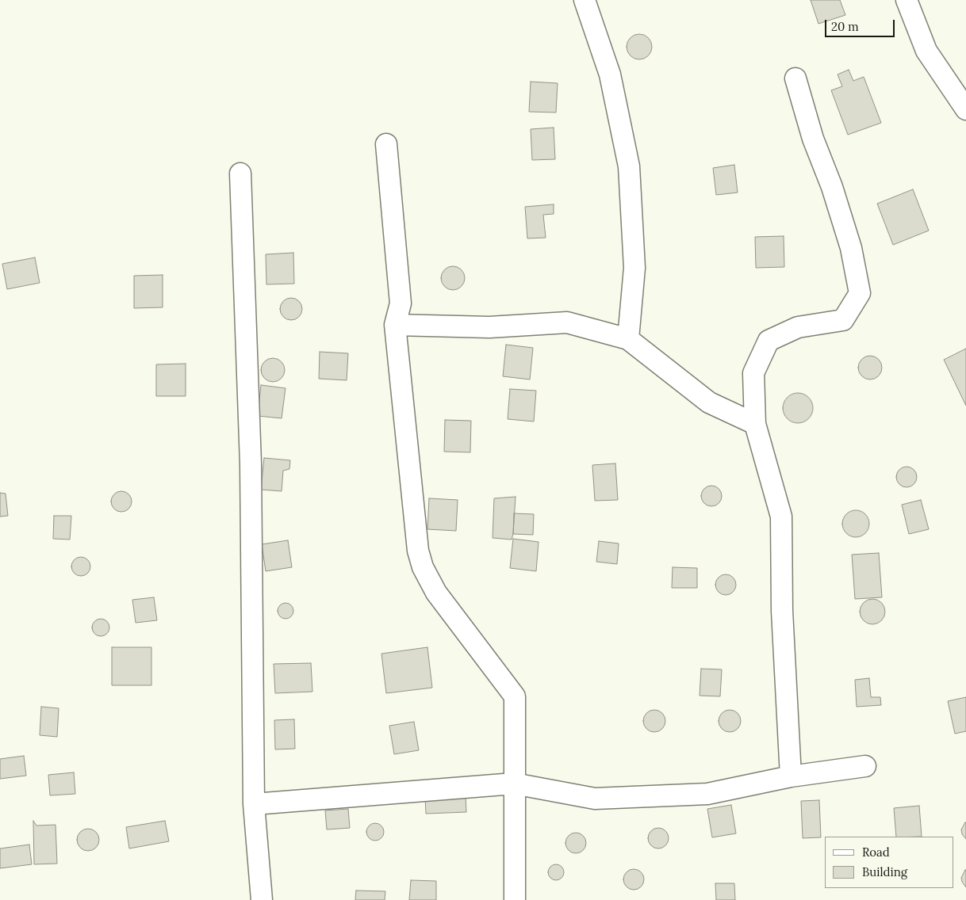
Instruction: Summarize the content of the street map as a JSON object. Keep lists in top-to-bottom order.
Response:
{
  "legend": ["Road", "Building"],
  "scale_bar": "20 m"
}
